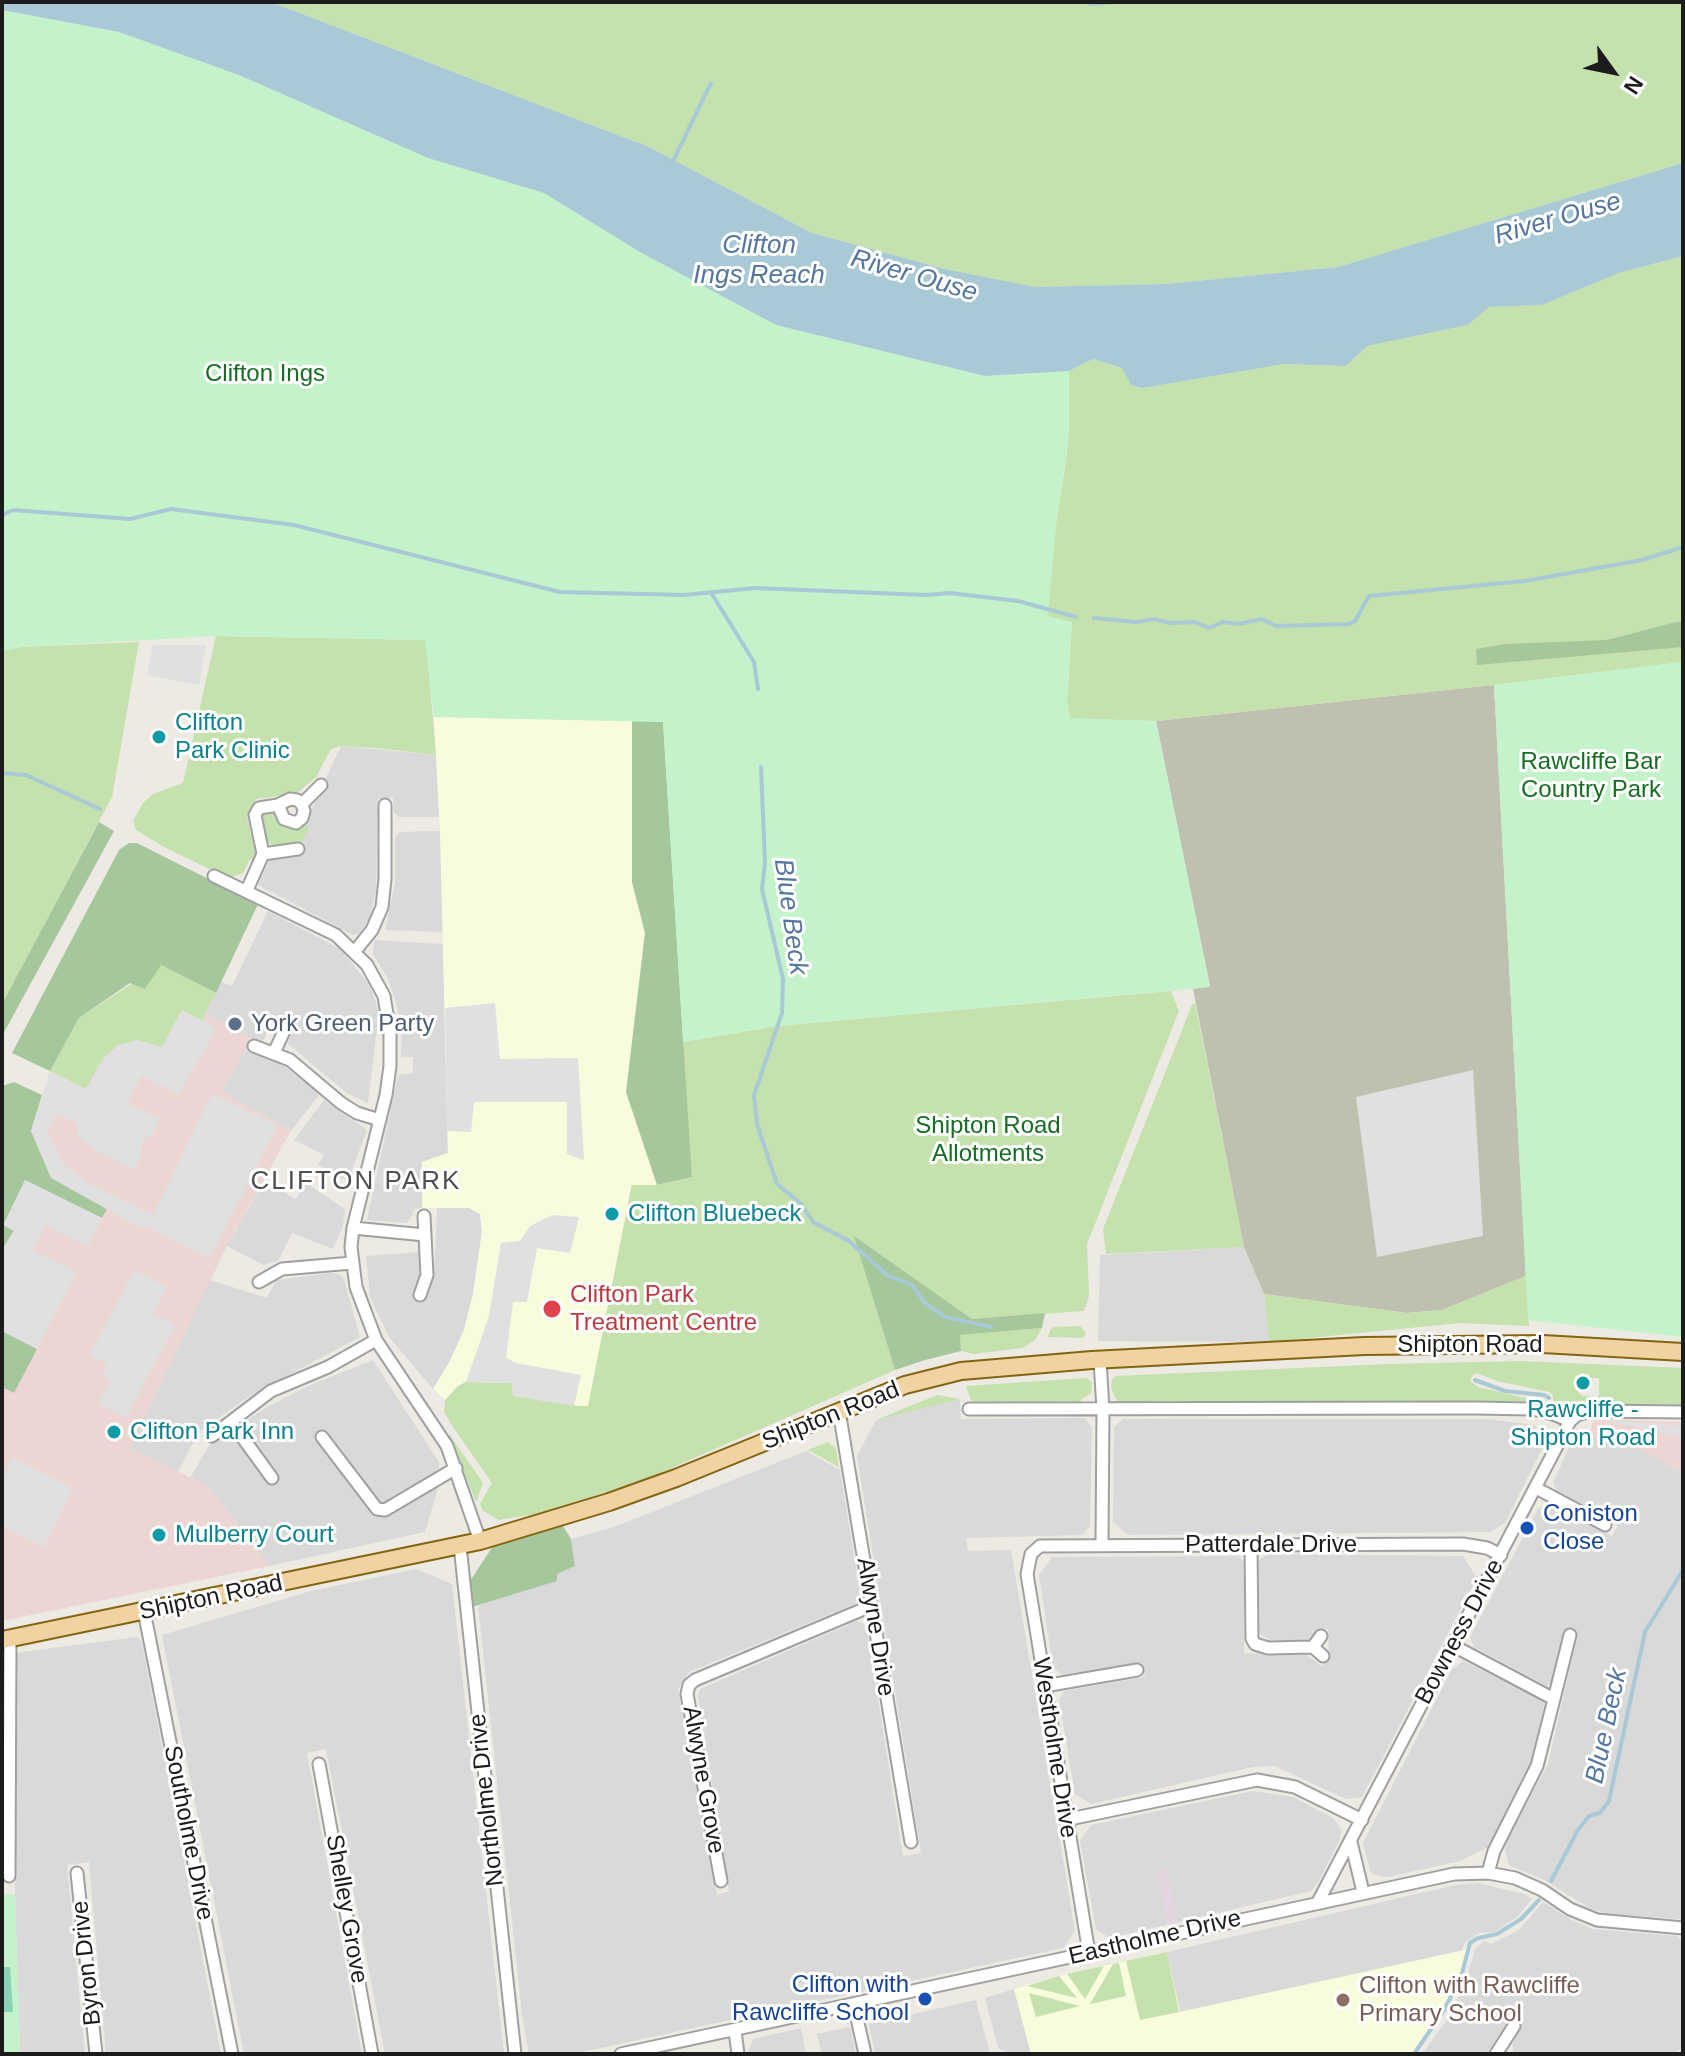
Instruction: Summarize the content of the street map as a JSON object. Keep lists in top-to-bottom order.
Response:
{
  "streets": {
    "main road": ["Shipton Road"],
    "street": [
      "Patterdale Drive",
      "Alwyne Drive",
      "Bowness Drive",
      "Westholme Drive",
      "Alwyne Grove",
      "Northolme Drive",
      "Southolme Drive",
      "Shelley Grove",
      "Eastholme Drive",
      "Byron Drive"
    ]
  },
  "crossings": [
    ["Shipton Road", "Alwyne Drive"],
    ["Shipton Road", "Northolme Drive"],
    ["Shipton Road", "Southolme Drive"],
    ["Patterdale Drive", "Bowness Drive"],
    ["Patterdale Drive", "Westholme Drive"],
    ["Alwyne Drive", "Alwyne Grove"],
    ["Bowness Drive", "Eastholme Drive"],
    ["Westholme Drive", "Eastholme Drive"]
  ],
  "districts": ["CLIFTON PARK"],
  "water": ["River Ouse", "Clifton Ings Reach", "Blue Beck"],
  "parks": ["Clifton Ings", "Rawcliffe Bar Country Park", "Shipton Road Allotments"],
  "places": [
    "Clifton Park Clinic",
    "York Green Party",
    "Clifton Bluebeck",
    "Clifton Park Treatment Centre",
    "Rawcliffe - Shipton Road",
    "Clifton Park Inn",
    "Coniston Close",
    "Mulberry Court",
    "Clifton with Rawcliffe School",
    "Clifton with Rawcliffe Primary School"
  ],
  "north": "bottom right"
}
